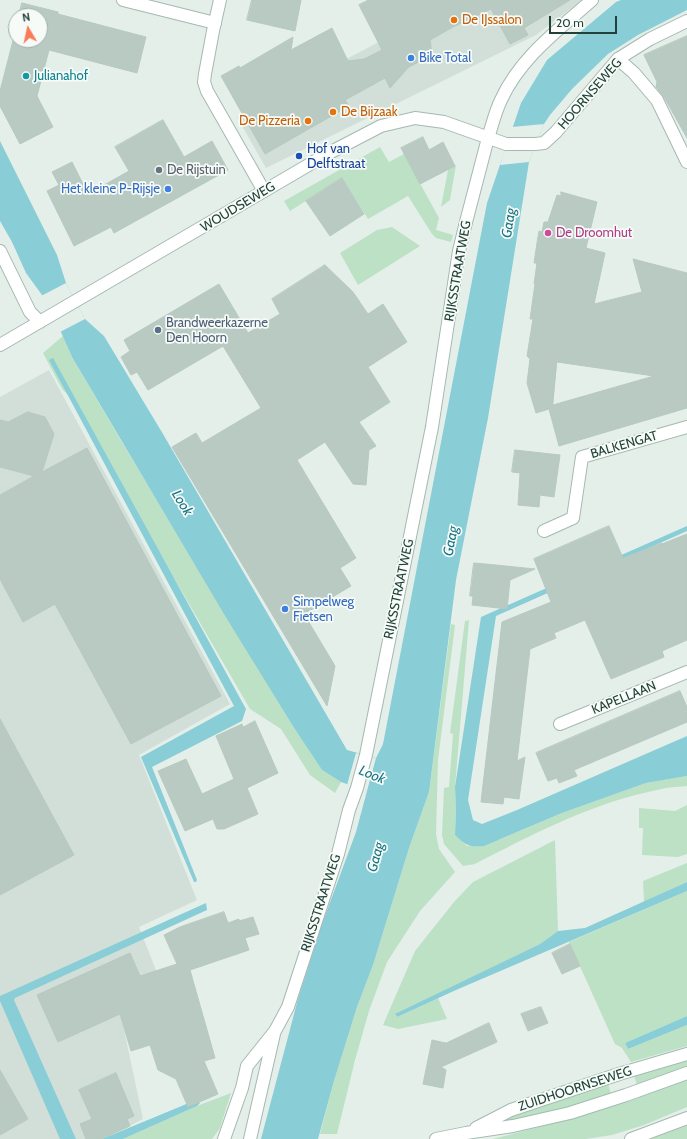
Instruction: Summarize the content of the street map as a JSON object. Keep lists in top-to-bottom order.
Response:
{
  "streets": {
    "street": [
      "HOORNSEWEG",
      "WOUDSEWEG",
      "RIJKSSTRAATWEG",
      "BALKENGAT",
      "KAPELLAAN",
      "ZUIDHOORNSEWEG"
    ]
  },
  "crossings": [
    ["HOORNSEWEG", "WOUDSEWEG"],
    ["HOORNSEWEG", "RIJKSSTRAATWEG"],
    ["WOUDSEWEG", "RIJKSSTRAATWEG"]
  ],
  "water": ["Gaag", "Look"],
  "places": [
    "De IJssalon",
    "Bike Total",
    "Julianahof",
    "De Bijzaak",
    "De Pizzeria",
    "Hof van Delftstraat",
    "De Rijstuin",
    "Het kleine P-Rijsje",
    "De Droomhut",
    "Brandweerkazerne Den Hoorn",
    "Simpelweg Fietsen"
  ],
  "scale_bar": "20 m",
  "north": "top"
}
